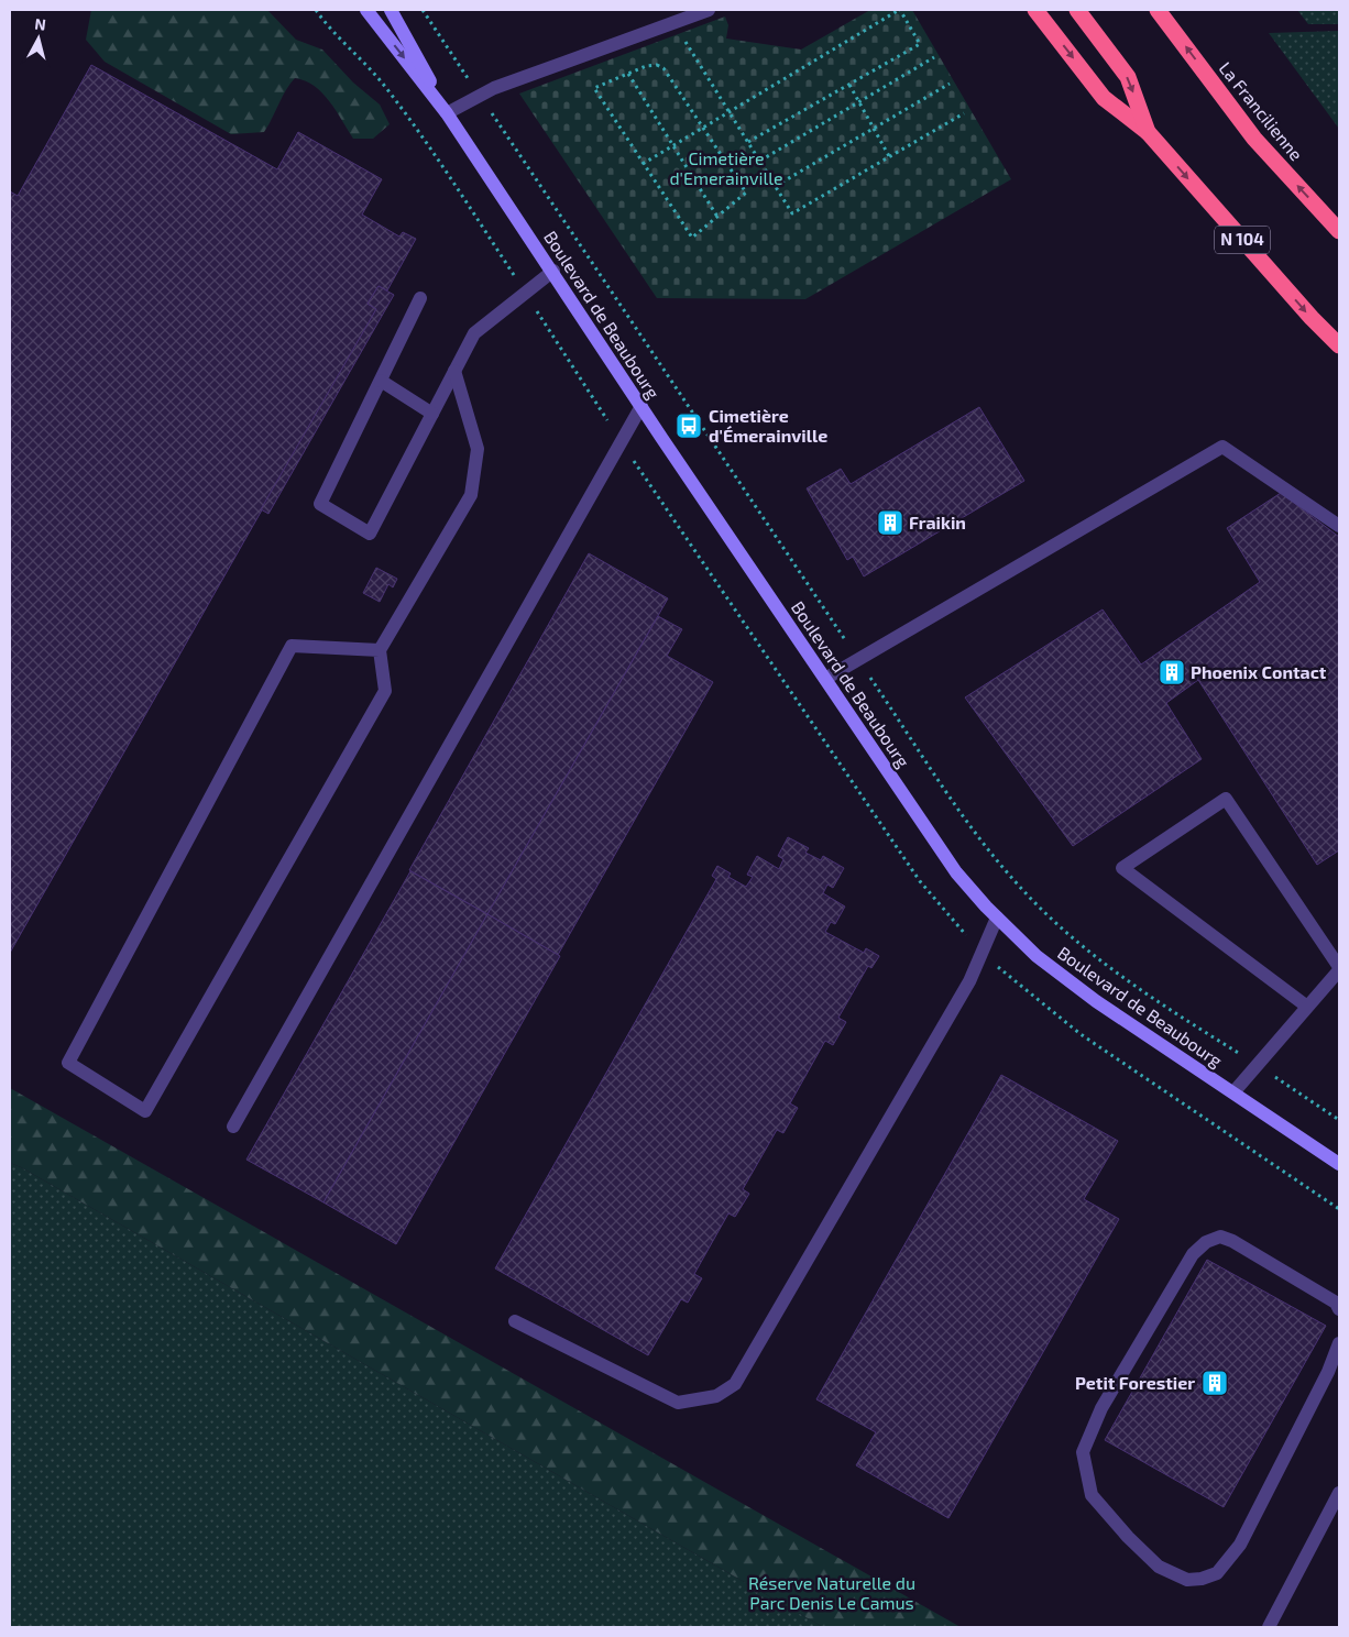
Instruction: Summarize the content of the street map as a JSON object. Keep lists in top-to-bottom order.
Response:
{
  "streets": {
    "highway": ["La Francilienne", "N 104"],
    "main road": ["Boulevard de Beaubourg"]
  },
  "parks": ["Cimetière d'Emerainville", "Réserve Naturelle du Parc Denis Le Camus"],
  "places": {
    "bus stop": ["Cimetière d'Émerainville"],
    "building": ["Fraikin", "Phoenix Contact", "Petit Forestier"]
  },
  "north": "top"
}
